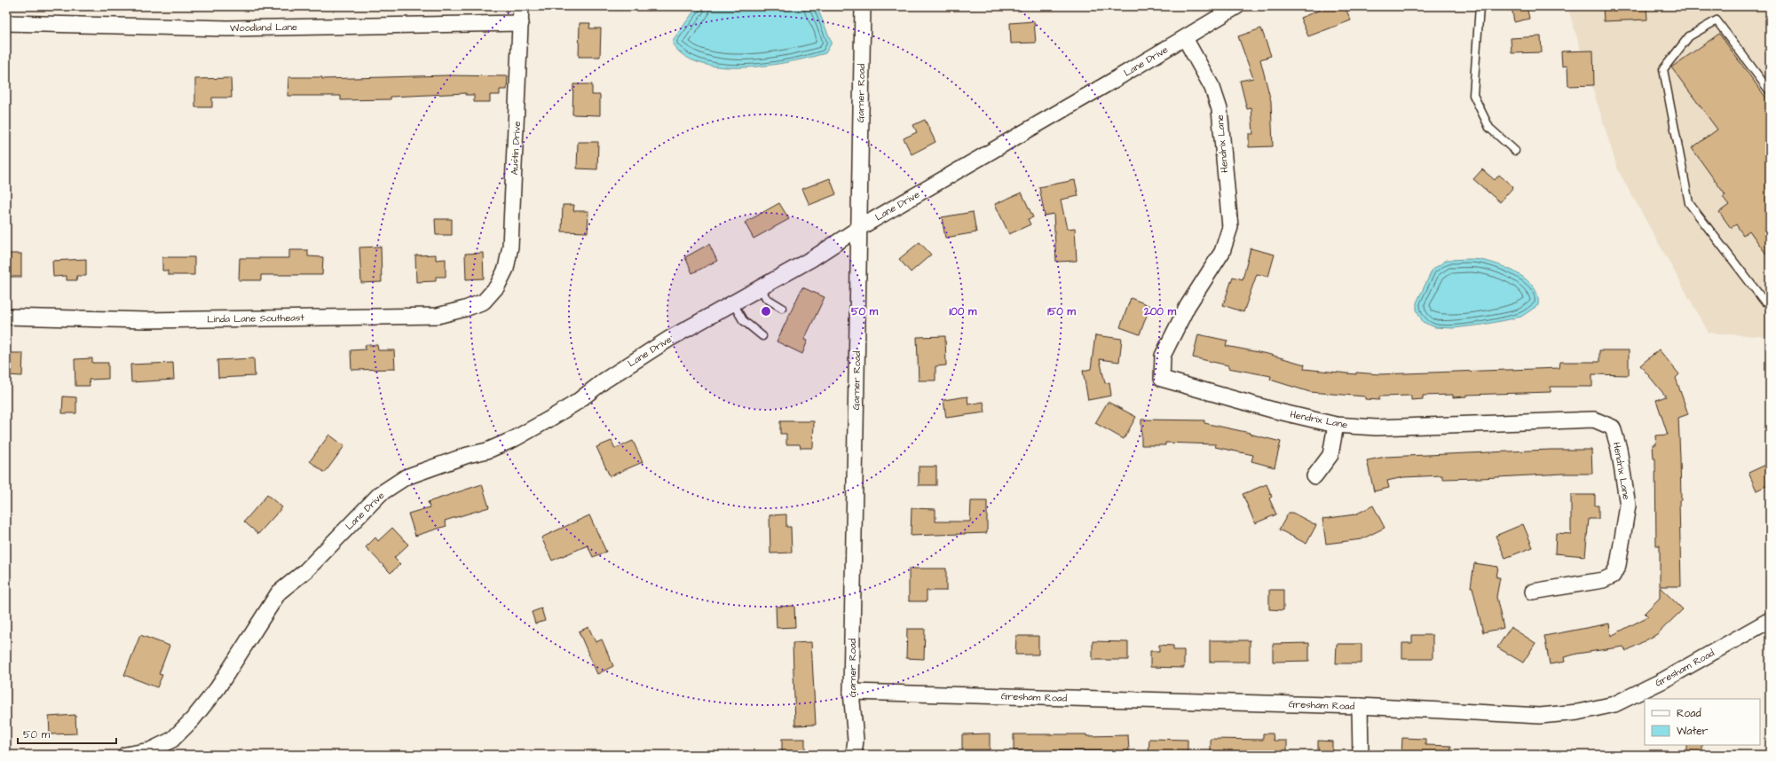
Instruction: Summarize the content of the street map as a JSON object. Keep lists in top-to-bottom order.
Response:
{
  "streets": {
    "street": [
      "Woodland Lane",
      "Lane Drive",
      "Garner Road",
      "Hendrix Lane",
      "Austin Drive",
      "Linda Lane Southeast",
      "Gresham Road"
    ]
  },
  "crossings": [
    ["Woodland Lane", "Austin Drive"],
    ["Lane Drive", "Garner Road"],
    ["Lane Drive", "Hendrix Lane"],
    ["Garner Road", "Gresham Road"],
    ["Austin Drive", "Linda Lane Southeast"]
  ],
  "legend": ["Road", "Water"],
  "scale_bar": "50 m",
  "rings": [
    "50 m",
    "100 m",
    "150 m",
    "200 m"
  ]
}
